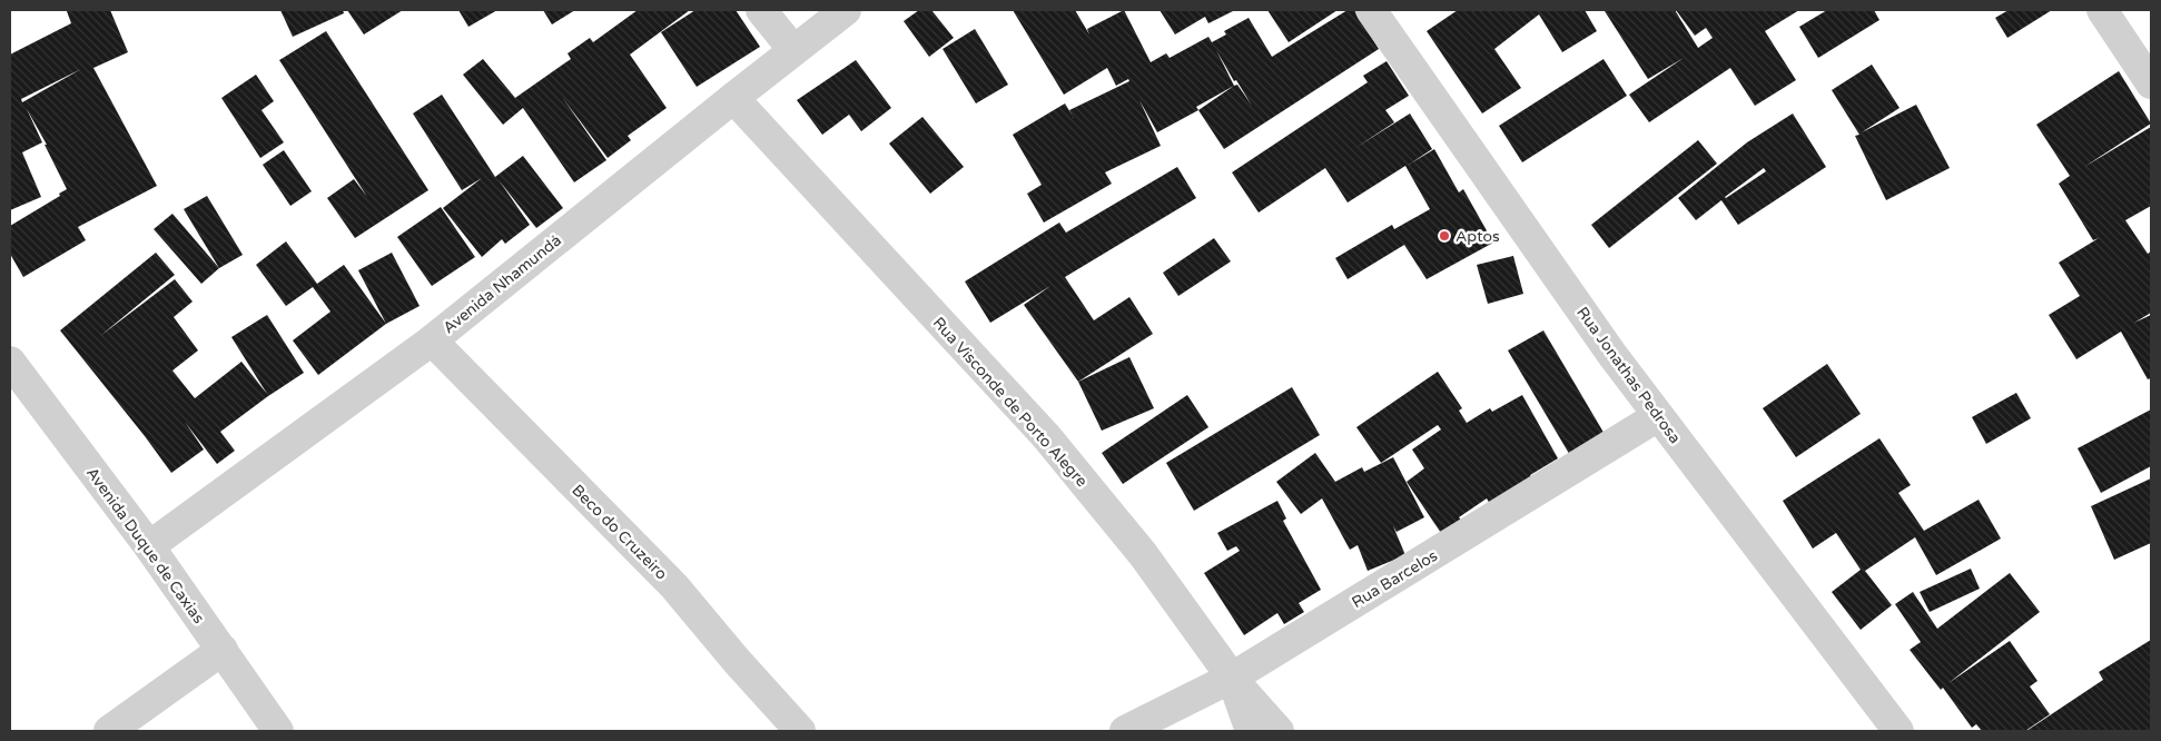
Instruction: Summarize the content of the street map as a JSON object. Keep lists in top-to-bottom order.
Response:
{
  "streets": {
    "street": [
      "Avenida Nhamundá",
      "Rua Jonathas Pedrosa",
      "Rua Visconde de Porto Alegre",
      "Beco do Cruzeiro",
      "Avenida Duque de Caxias",
      "Rua Barcelos"
    ]
  },
  "crossings": [
    ["Avenida Nhamundá", "Rua Visconde de Porto Alegre"],
    ["Avenida Nhamundá", "Beco do Cruzeiro"],
    ["Avenida Nhamundá", "Avenida Duque de Caxias"],
    ["Rua Jonathas Pedrosa", "Rua Barcelos"],
    ["Rua Visconde de Porto Alegre", "Rua Barcelos"]
  ],
  "places": ["Aptos"]
}
